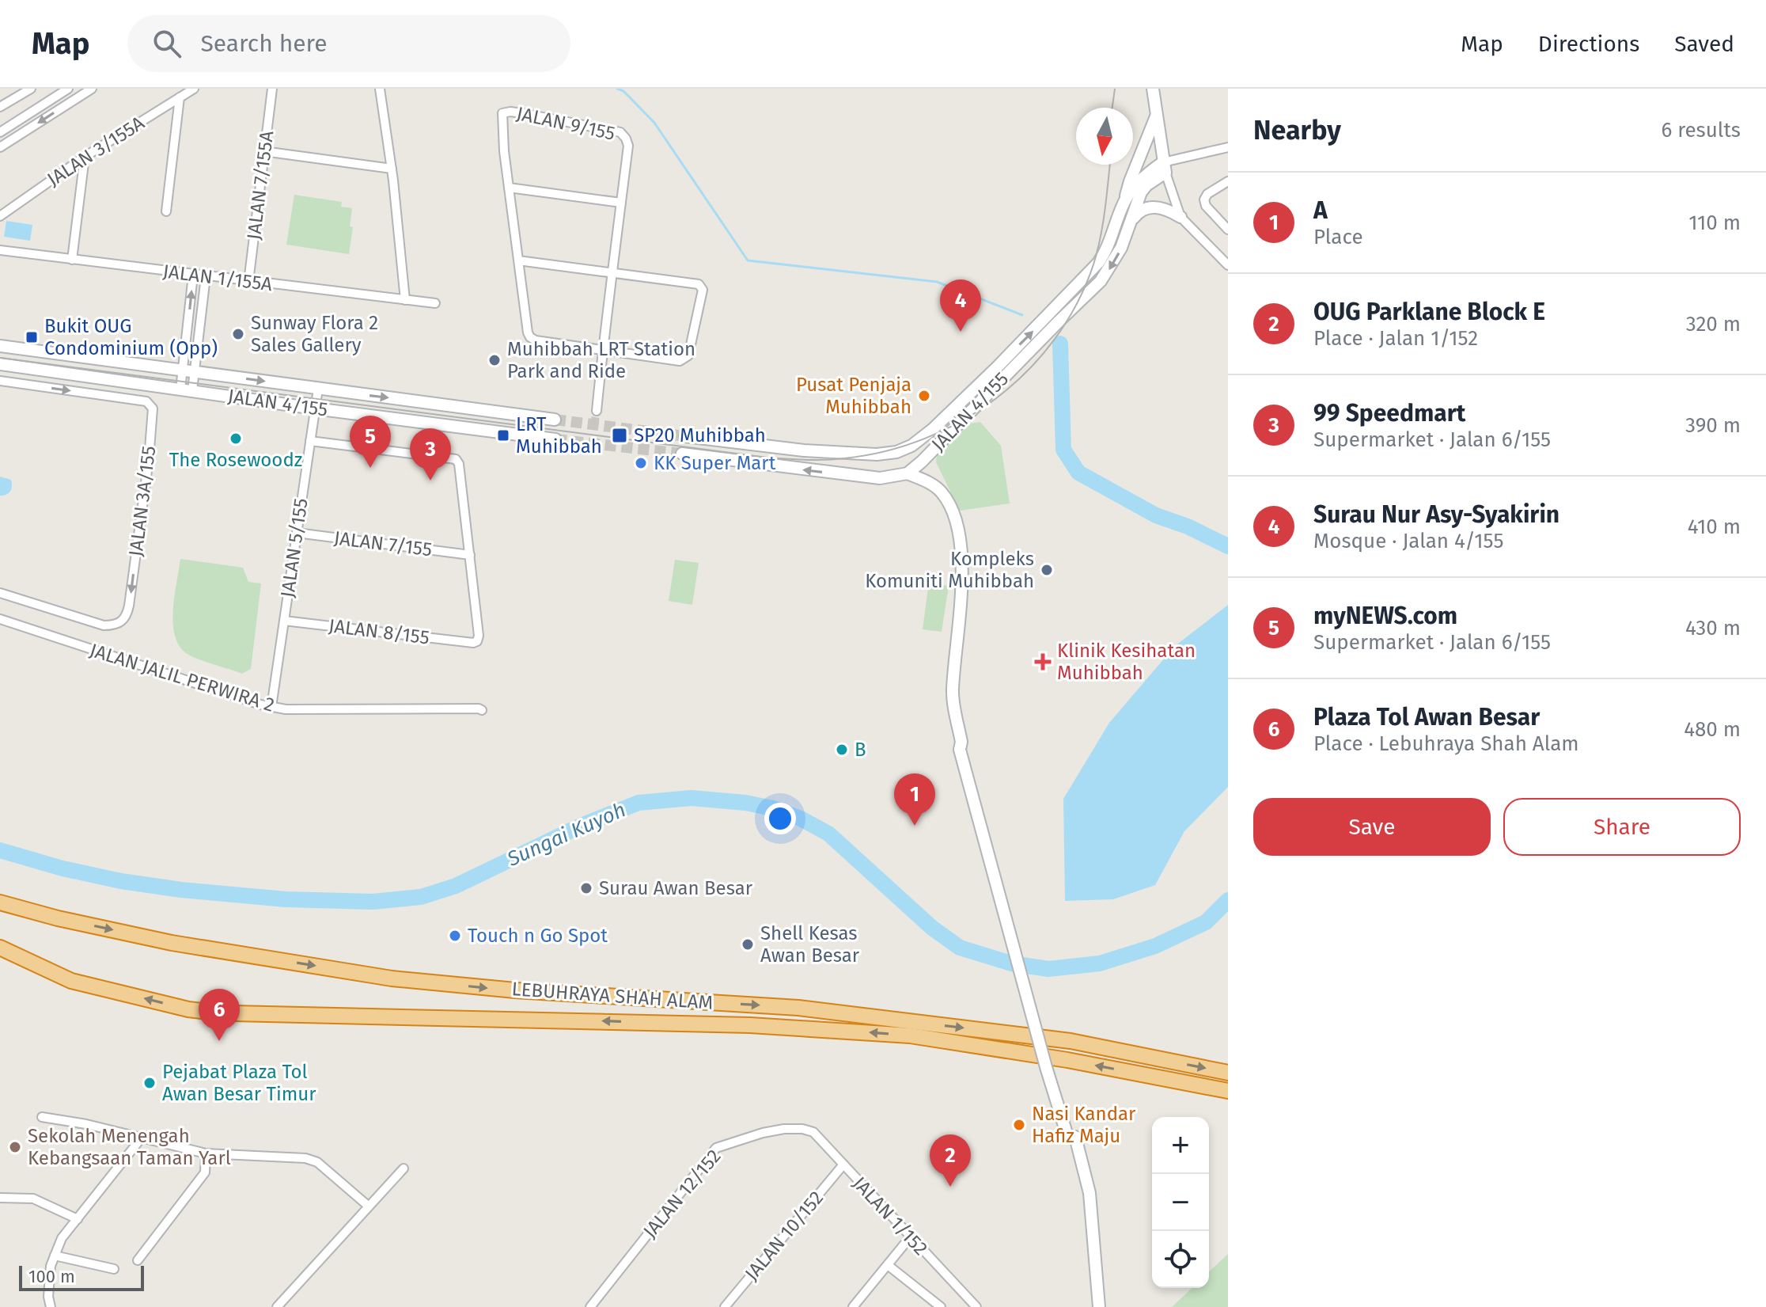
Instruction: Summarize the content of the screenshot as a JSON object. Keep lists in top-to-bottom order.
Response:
{
  "streets": {
    "highway": ["LEBUHRAYA SHAH ALAM"],
    "street": [
      "JALAN 9/155",
      "JALAN 3/155A",
      "JALAN 7/155A",
      "JALAN 1/155A",
      "JALAN 4/155",
      "JALAN 3A/155",
      "JALAN 7/155",
      "JALAN 5/155",
      "JALAN 8/155",
      "JALAN JALIL PERWIRA 2",
      "JALAN 12/152",
      "JALAN 1/152",
      "JALAN 10/152"
    ]
  },
  "crossings": [
    ["JALAN 7/155A", "JALAN 1/155A"],
    ["JALAN 4/155", "JALAN 5/155"],
    ["JALAN 7/155", "JALAN 5/155"],
    ["JALAN 7/155", "JALAN 8/155"],
    ["JALAN 5/155", "JALAN 8/155"],
    ["JALAN 5/155", "JALAN JALIL PERWIRA 2"],
    ["JALAN 12/152", "JALAN 1/152"],
    ["JALAN 1/152", "JALAN 10/152"]
  ],
  "water": ["Sungai Kuyoh"],
  "places": {
    "other": [
      "Sunway Flora 2 Sales Gallery",
      "Muhibbah LRT Station Park and Ride",
      "Pusat Penjaja Muhibbah",
      "The Rosewoodz",
      "KK Super Mart",
      "Kompleks Komuniti Muhibbah",
      "B",
      "Surau Awan Besar",
      "Touch n Go Spot",
      "Shell Kesas Awan Besar",
      "Pejabat Plaza Tol Awan Besar Timur",
      "Nasi Kandar Hafiz Maju",
      "Sekolah Menengah Kebangsaan Taman Yarl"
    ],
    "transit": ["Bukit OUG Condominium (Opp)", "LRT Muhibbah", "SP20 Muhibbah"],
    "health": ["Klinik Kesihatan Muhibbah"]
  },
  "scale_bar": "100 m",
  "north": "bottom",
  "page": {
    "header": "Map",
    "search": "Search here",
    "nav": ["Map", "Directions", "Saved"],
    "heading": ["Nearby", "6 results"],
    "list": [
      {
        "mark": "1",
        "name": "A",
        "note": "Place",
        "value": "110 m"
      },
      {
        "mark": "2",
        "name": "OUG Parklane Block E",
        "note": "Place · Jalan 1/152",
        "value": "320 m"
      },
      {
        "mark": "3",
        "name": "99 Speedmart",
        "note": "Supermarket · Jalan 6/155",
        "value": "390 m"
      },
      {
        "mark": "4",
        "name": "Surau Nur Asy-Syakirin",
        "note": "Mosque · Jalan 4/155",
        "value": "410 m"
      },
      {
        "mark": "5",
        "name": "myNEWS.com",
        "note": "Supermarket · Jalan 6/155",
        "value": "430 m"
      },
      {
        "mark": "6",
        "name": "Plaza Tol Awan Besar",
        "note": "Place · Lebuhraya Shah Alam",
        "value": "480 m"
      }
    ],
    "pins": [
      "4",
      "5",
      "3",
      "1",
      "6",
      "2"
    ],
    "buttons": ["Save", "Share"],
    "map_buttons": ["+", "−"],
    "scale": "100 m"
  }
}
